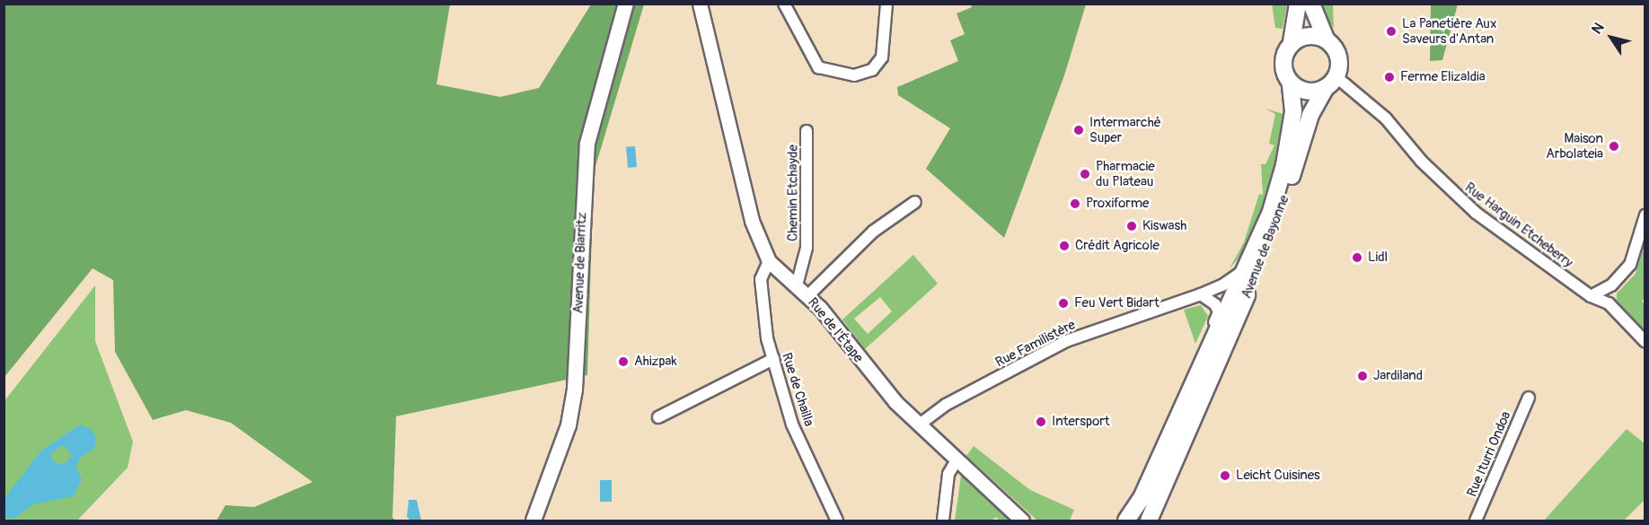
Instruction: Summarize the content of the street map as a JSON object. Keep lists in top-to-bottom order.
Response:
{
  "streets": {
    "main road": ["Avenue de Bayonne", "Avenue de Biarritz"],
    "street": [
      "Chemin Etchayde",
      "Rue Harguin Etcheberry",
      "Rue de l'Étape",
      "Rue Familistère",
      "Rue de Chailla",
      "Rue Iturri Ondoa"
    ]
  },
  "crossings": [
    ["Chemin Etchayde", "Rue de l'Étape"],
    ["Rue Harguin Etcheberry", "Avenue de Bayonne"],
    ["Avenue de Bayonne", "Rue Familistère"],
    ["Rue de l'Étape", "Rue Familistère"],
    ["Rue de l'Étape", "Rue de Chailla"]
  ],
  "places": [
    "La Panetière Aux Saveurs d'Antan",
    "Ferme Elizaldia",
    "Intermarché Super",
    "Maison Arbolateia",
    "Pharmacie du Plateau",
    "Proxiforme",
    "Kiswash",
    "Crédit Agricole",
    "Lidl",
    "Feu Vert Bidart",
    "Ahizpak",
    "Jardiland",
    "Intersport",
    "Leicht Cuisines"
  ],
  "north": "top left"
}
